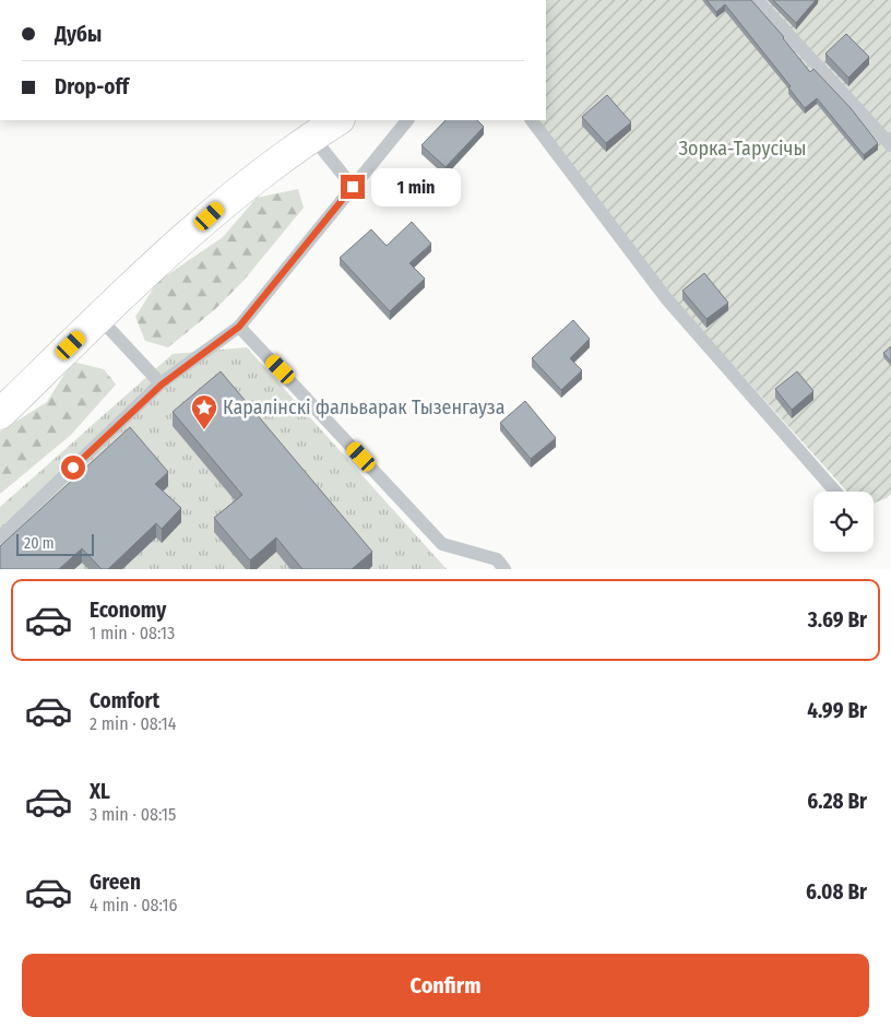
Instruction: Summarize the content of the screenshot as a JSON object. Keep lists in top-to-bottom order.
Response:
{
  "parks": ["Зорка-Тарусічы"],
  "places": {
    "place": ["Каралінскі фальварак Тызенгауза"]
  },
  "scale_bar": "20 m",
  "page": {
    "banner": ["Дубы", "Drop-off"],
    "bubble": "1 min",
    "scale": "20 m",
    "list": [
      {
        "name": "Economy",
        "note": "1 min · 08:13",
        "value": "3.69 Br"
      },
      {
        "name": "Comfort",
        "note": "2 min · 08:14",
        "value": "4.99 Br"
      },
      {
        "name": "XL",
        "note": "3 min · 08:15",
        "value": "6.28 Br"
      },
      {
        "name": "Green",
        "note": "4 min · 08:16",
        "value": "6.08 Br"
      }
    ],
    "buttons": "Confirm"
  }
}
